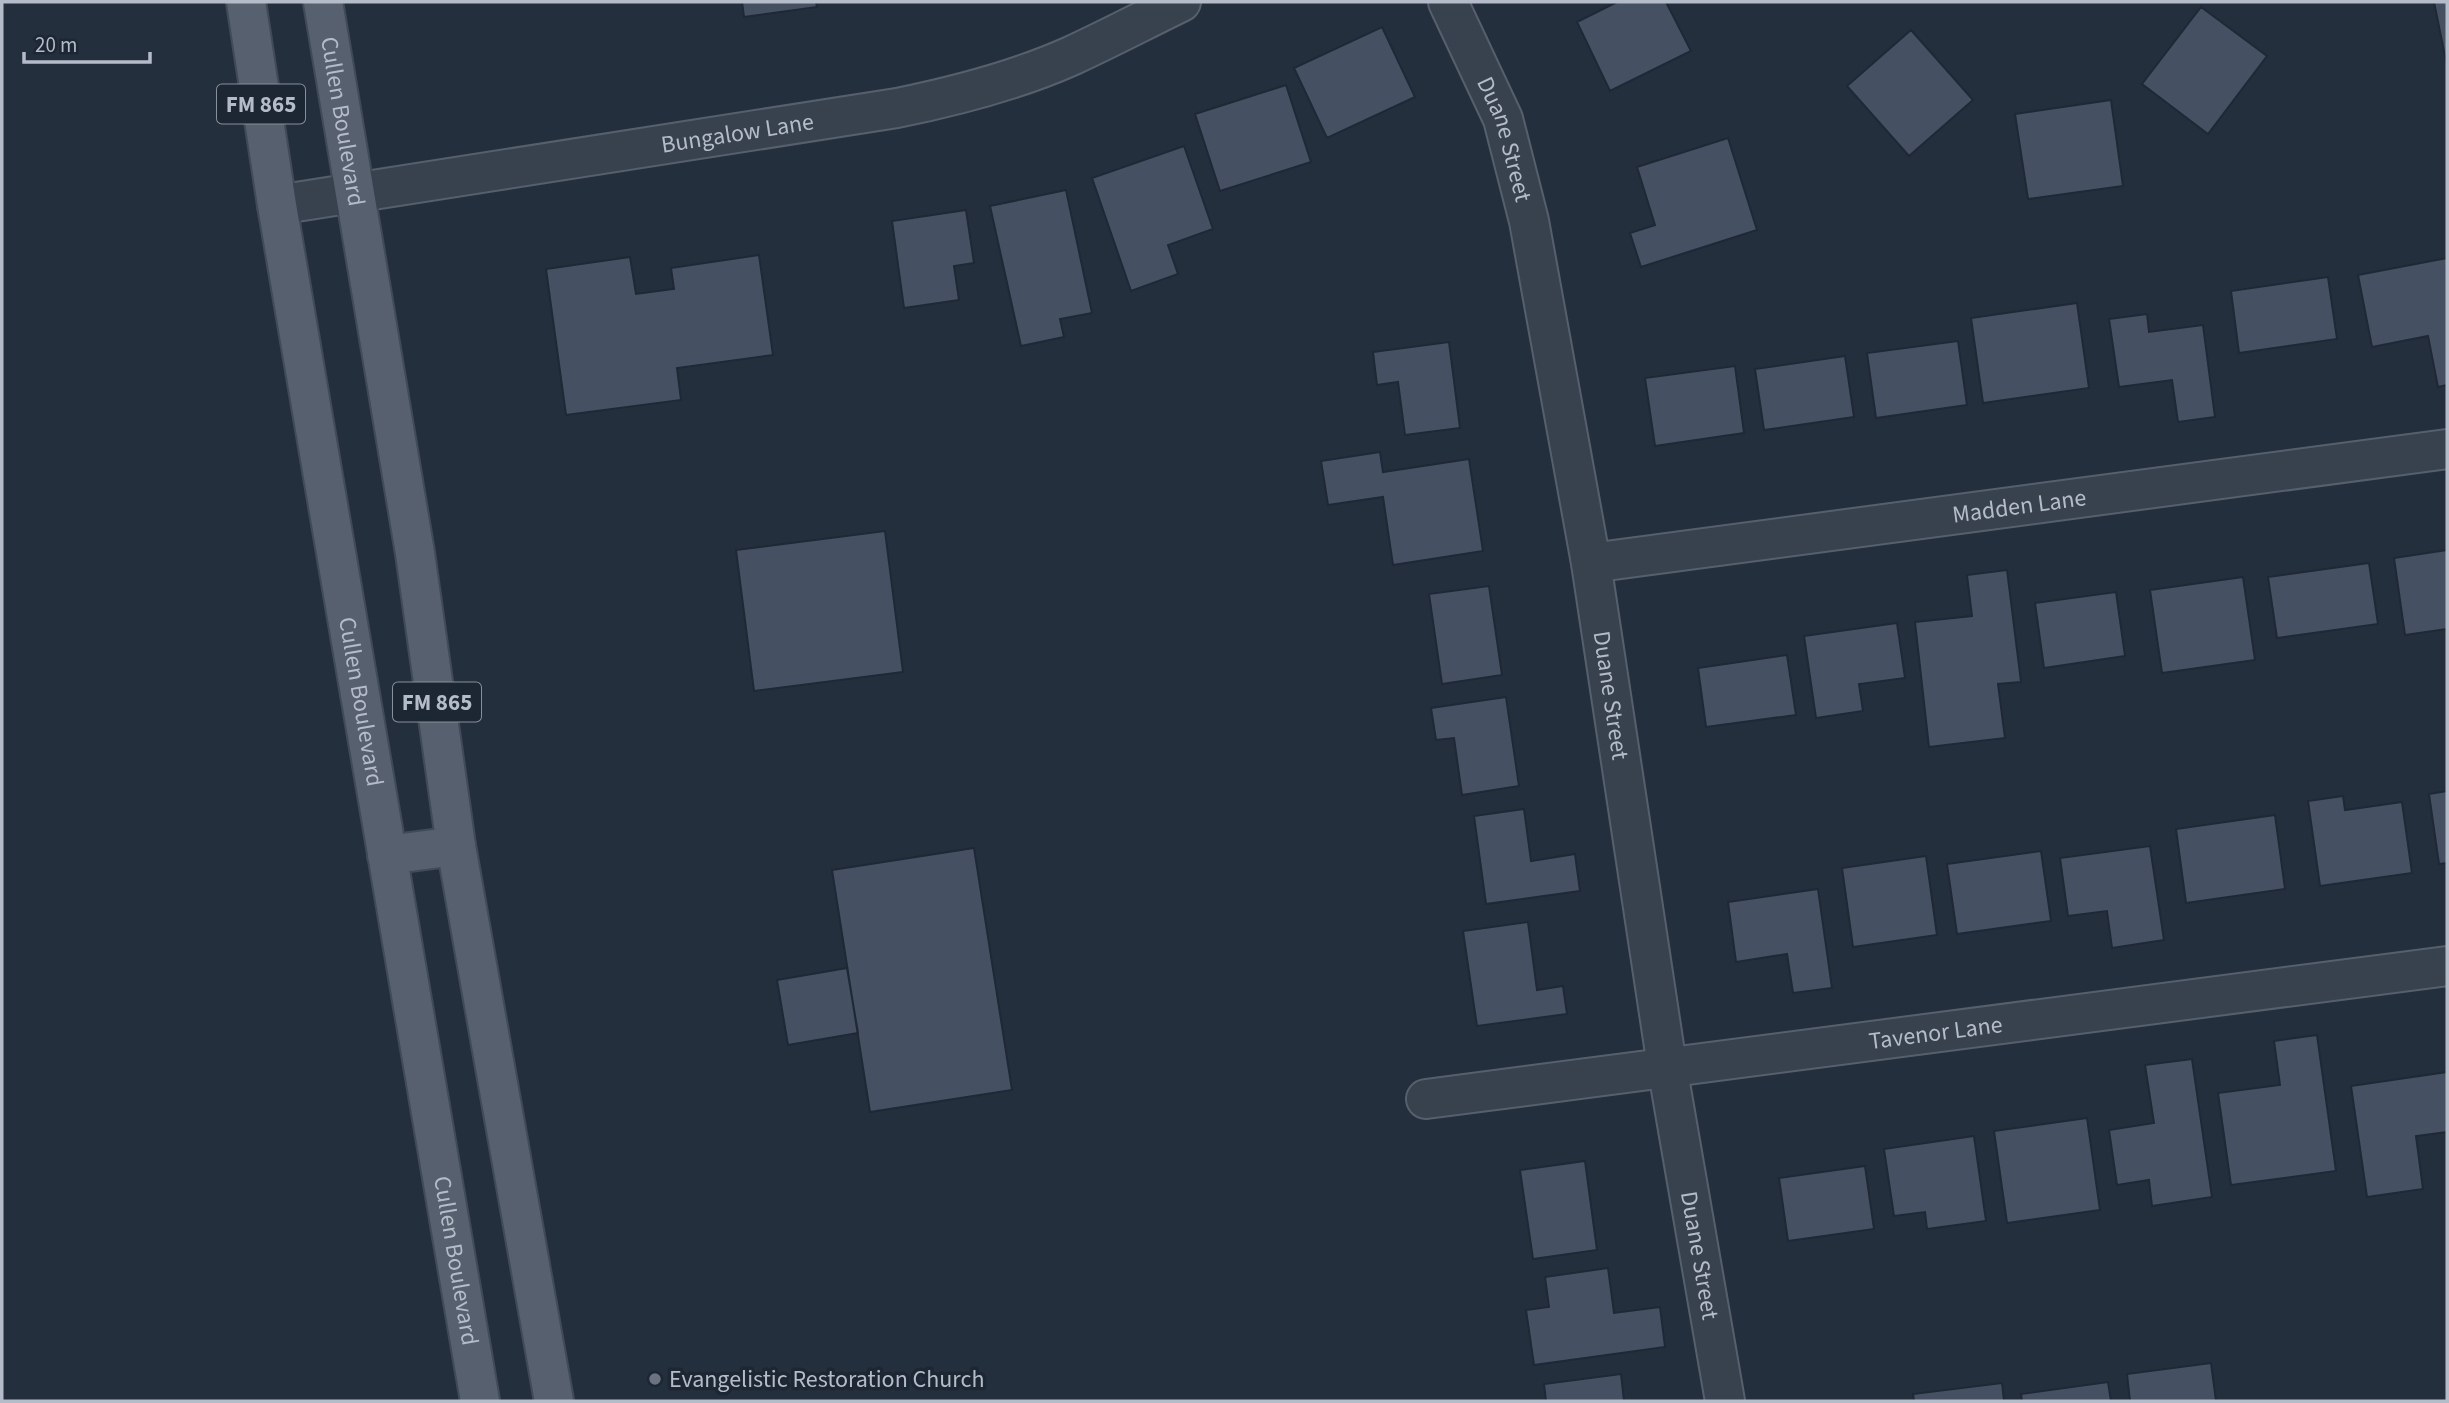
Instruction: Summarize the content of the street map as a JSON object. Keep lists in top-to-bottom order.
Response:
{
  "streets": {
    "main road": ["FM 865", "Cullen Boulevard"],
    "street": [
      "Bungalow Lane",
      "Duane Street",
      "Madden Lane",
      "Tavenor Lane"
    ]
  },
  "crossings": [
    ["Cullen Boulevard", "Bungalow Lane"],
    ["Duane Street", "Madden Lane"],
    ["Duane Street", "Tavenor Lane"]
  ],
  "places": ["Evangelistic Restoration Church"],
  "scale_bar": "20 m"
}
